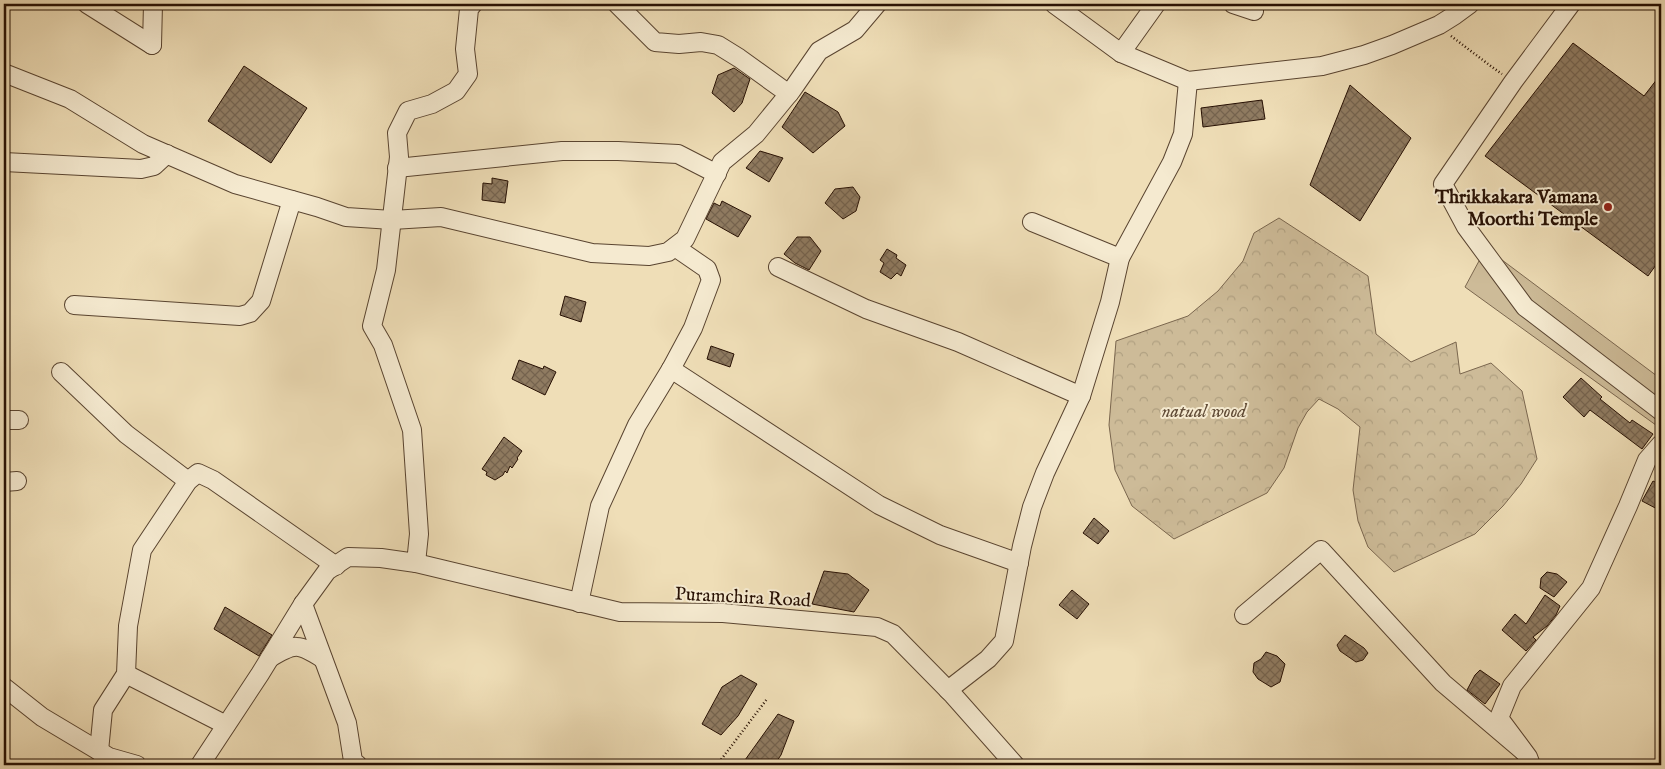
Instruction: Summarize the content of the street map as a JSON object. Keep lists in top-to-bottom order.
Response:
{
  "streets": {
    "street": ["Puramchira Road"]
  },
  "parks": ["natual wood"],
  "places": ["Thrikkakara Vamana Moorthi Temple"]
}
